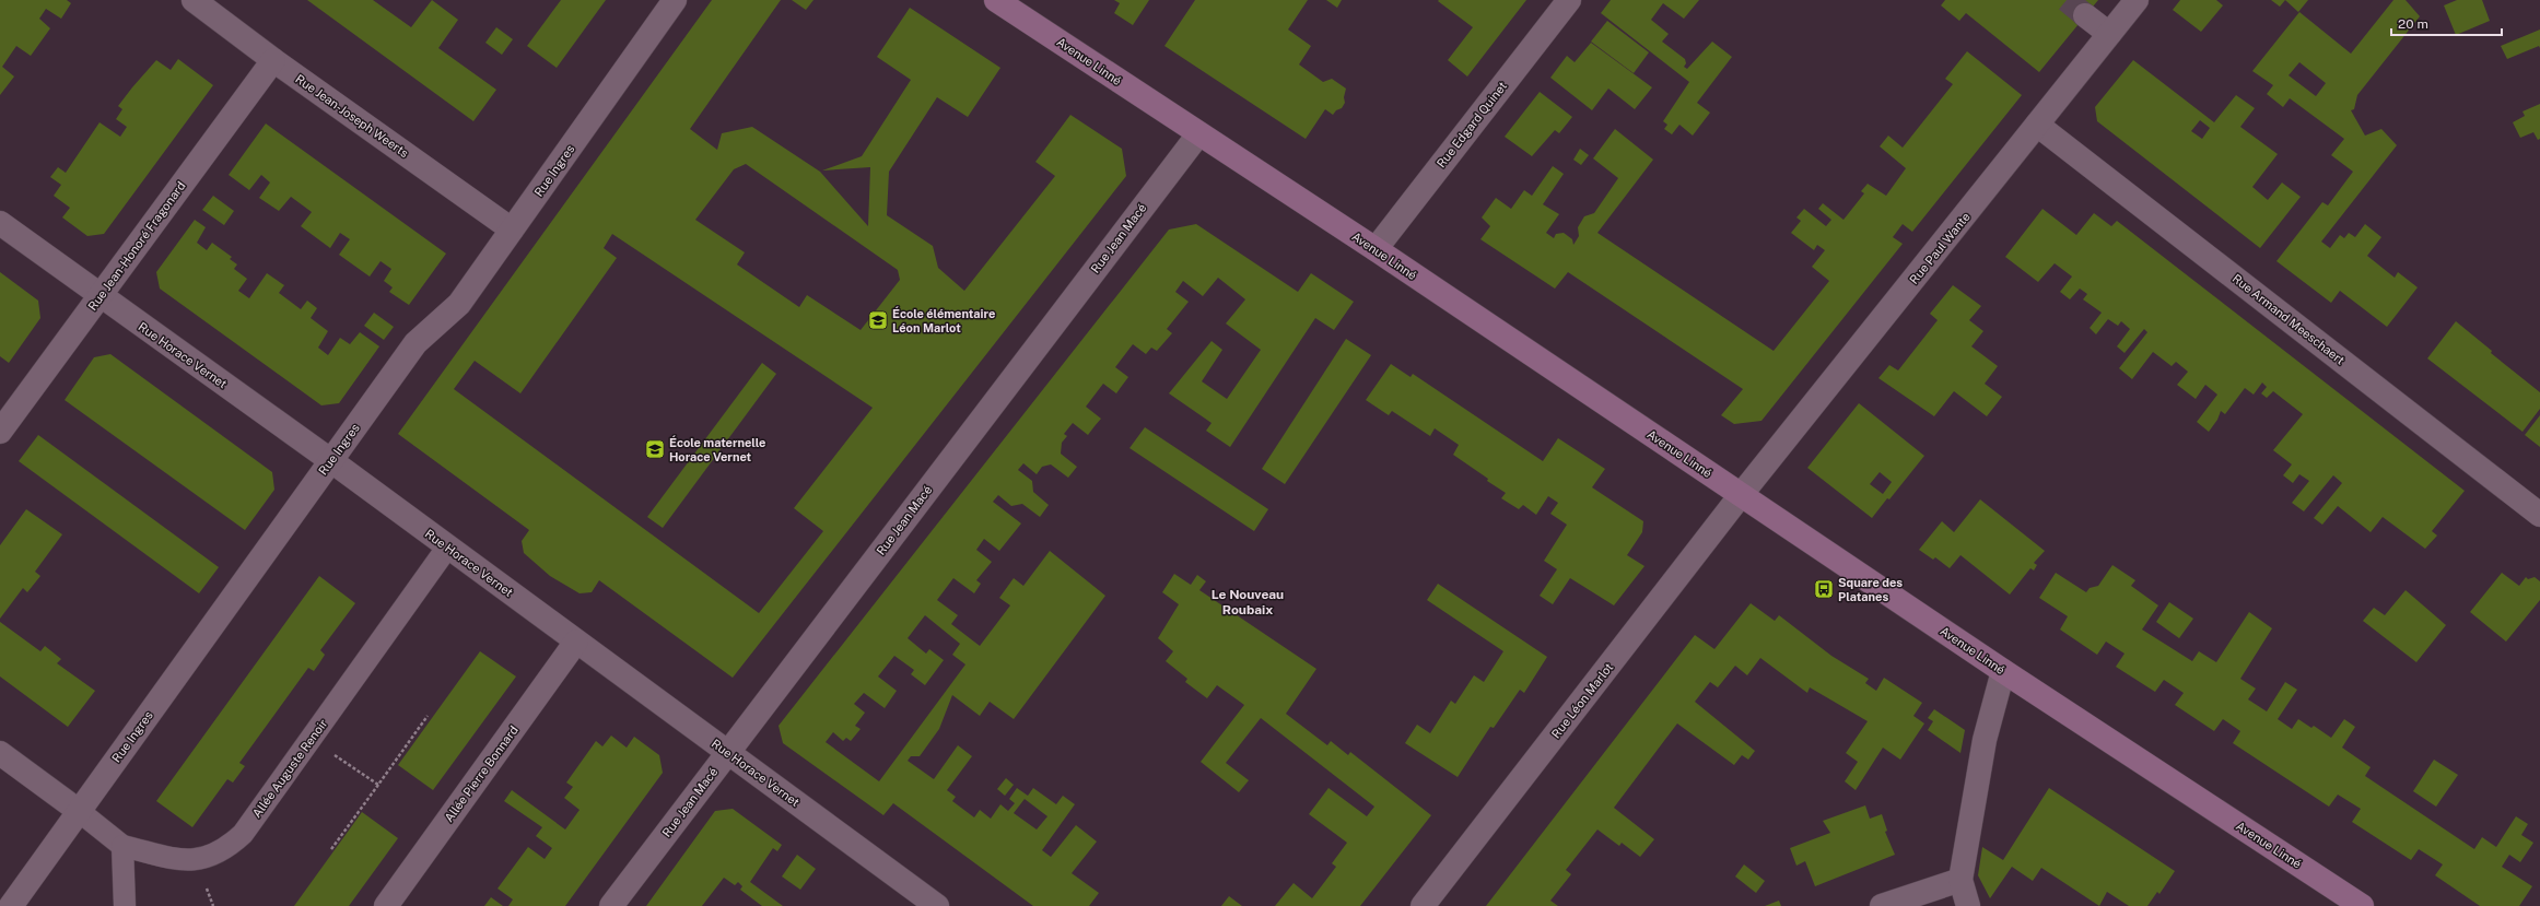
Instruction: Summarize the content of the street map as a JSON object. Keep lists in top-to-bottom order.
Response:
{
  "streets": {
    "street": [
      "Avenue Linné",
      "Rue Jean-Joseph Weerts",
      "Rue Edgard Quinet",
      "Rue Ingres",
      "Rue Jean Macé",
      "Rue Jean-Honoré Fragonard",
      "Rue Paul Wante",
      "Rue Armand Meeschaert",
      "Rue Horace Vernet",
      "Rue Léon Marlot",
      "Allée Pierre Bonnard"
    ],
    "lane": ["Allée Auguste Renoir"]
  },
  "crossings": [
    ["Avenue Linné", "Rue Edgard Quinet"],
    ["Avenue Linné", "Rue Jean Macé"],
    ["Avenue Linné", "Rue Paul Wante"],
    ["Avenue Linné", "Rue Léon Marlot"],
    ["Rue Jean-Joseph Weerts", "Rue Ingres"],
    ["Rue Jean-Joseph Weerts", "Rue Jean-Honoré Fragonard"],
    ["Rue Ingres", "Rue Horace Vernet"],
    ["Rue Jean Macé", "Rue Horace Vernet"],
    ["Rue Jean-Honoré Fragonard", "Rue Horace Vernet"],
    ["Rue Paul Wante", "Rue Armand Meeschaert"],
    ["Rue Paul Wante", "Rue Léon Marlot"],
    ["Rue Horace Vernet", "Allée Auguste Renoir"],
    ["Rue Horace Vernet", "Allée Pierre Bonnard"]
  ],
  "districts": ["Le Nouveau Roubaix"],
  "places": {
    "school or university": ["École élémentaire Léon Marlot", "École maternelle Horace Vernet"],
    "bus stop": ["Square des Platanes"]
  },
  "scale_bar": "20 m"
}
